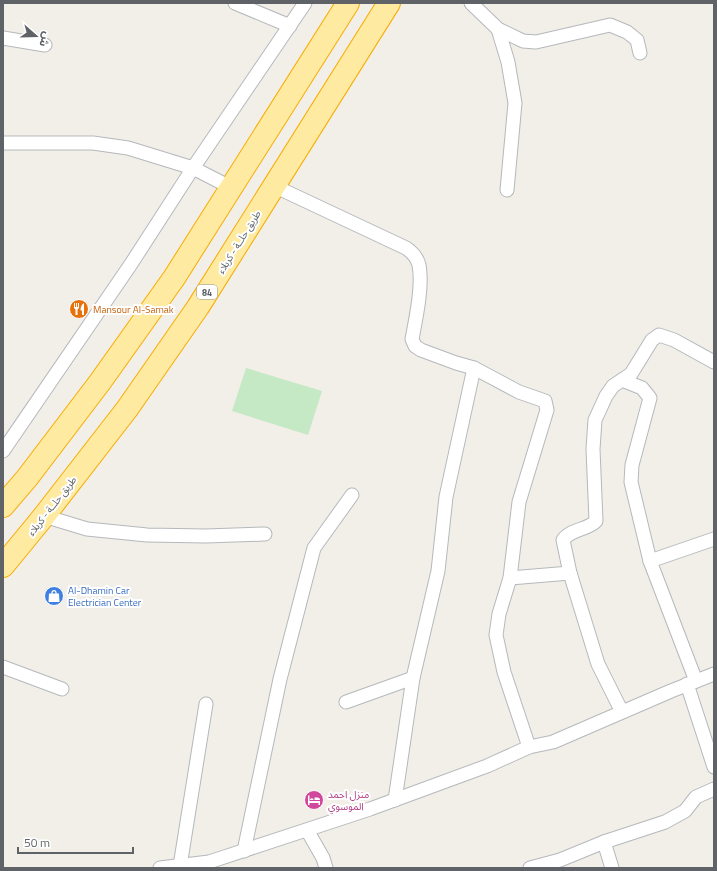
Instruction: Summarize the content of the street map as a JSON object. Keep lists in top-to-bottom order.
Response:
{
  "streets": {
    "highway": ["طريق حلــة - كربلاء", "84"]
  },
  "places": {
    "restaurant": ["Mansour Al-Samak"],
    "shop": ["Al-Dhamin Car Electrician Center"],
    "hotel": ["منزل احمد الموسوي"]
  },
  "scale_bar": "50 m",
  "north": "right"
}
